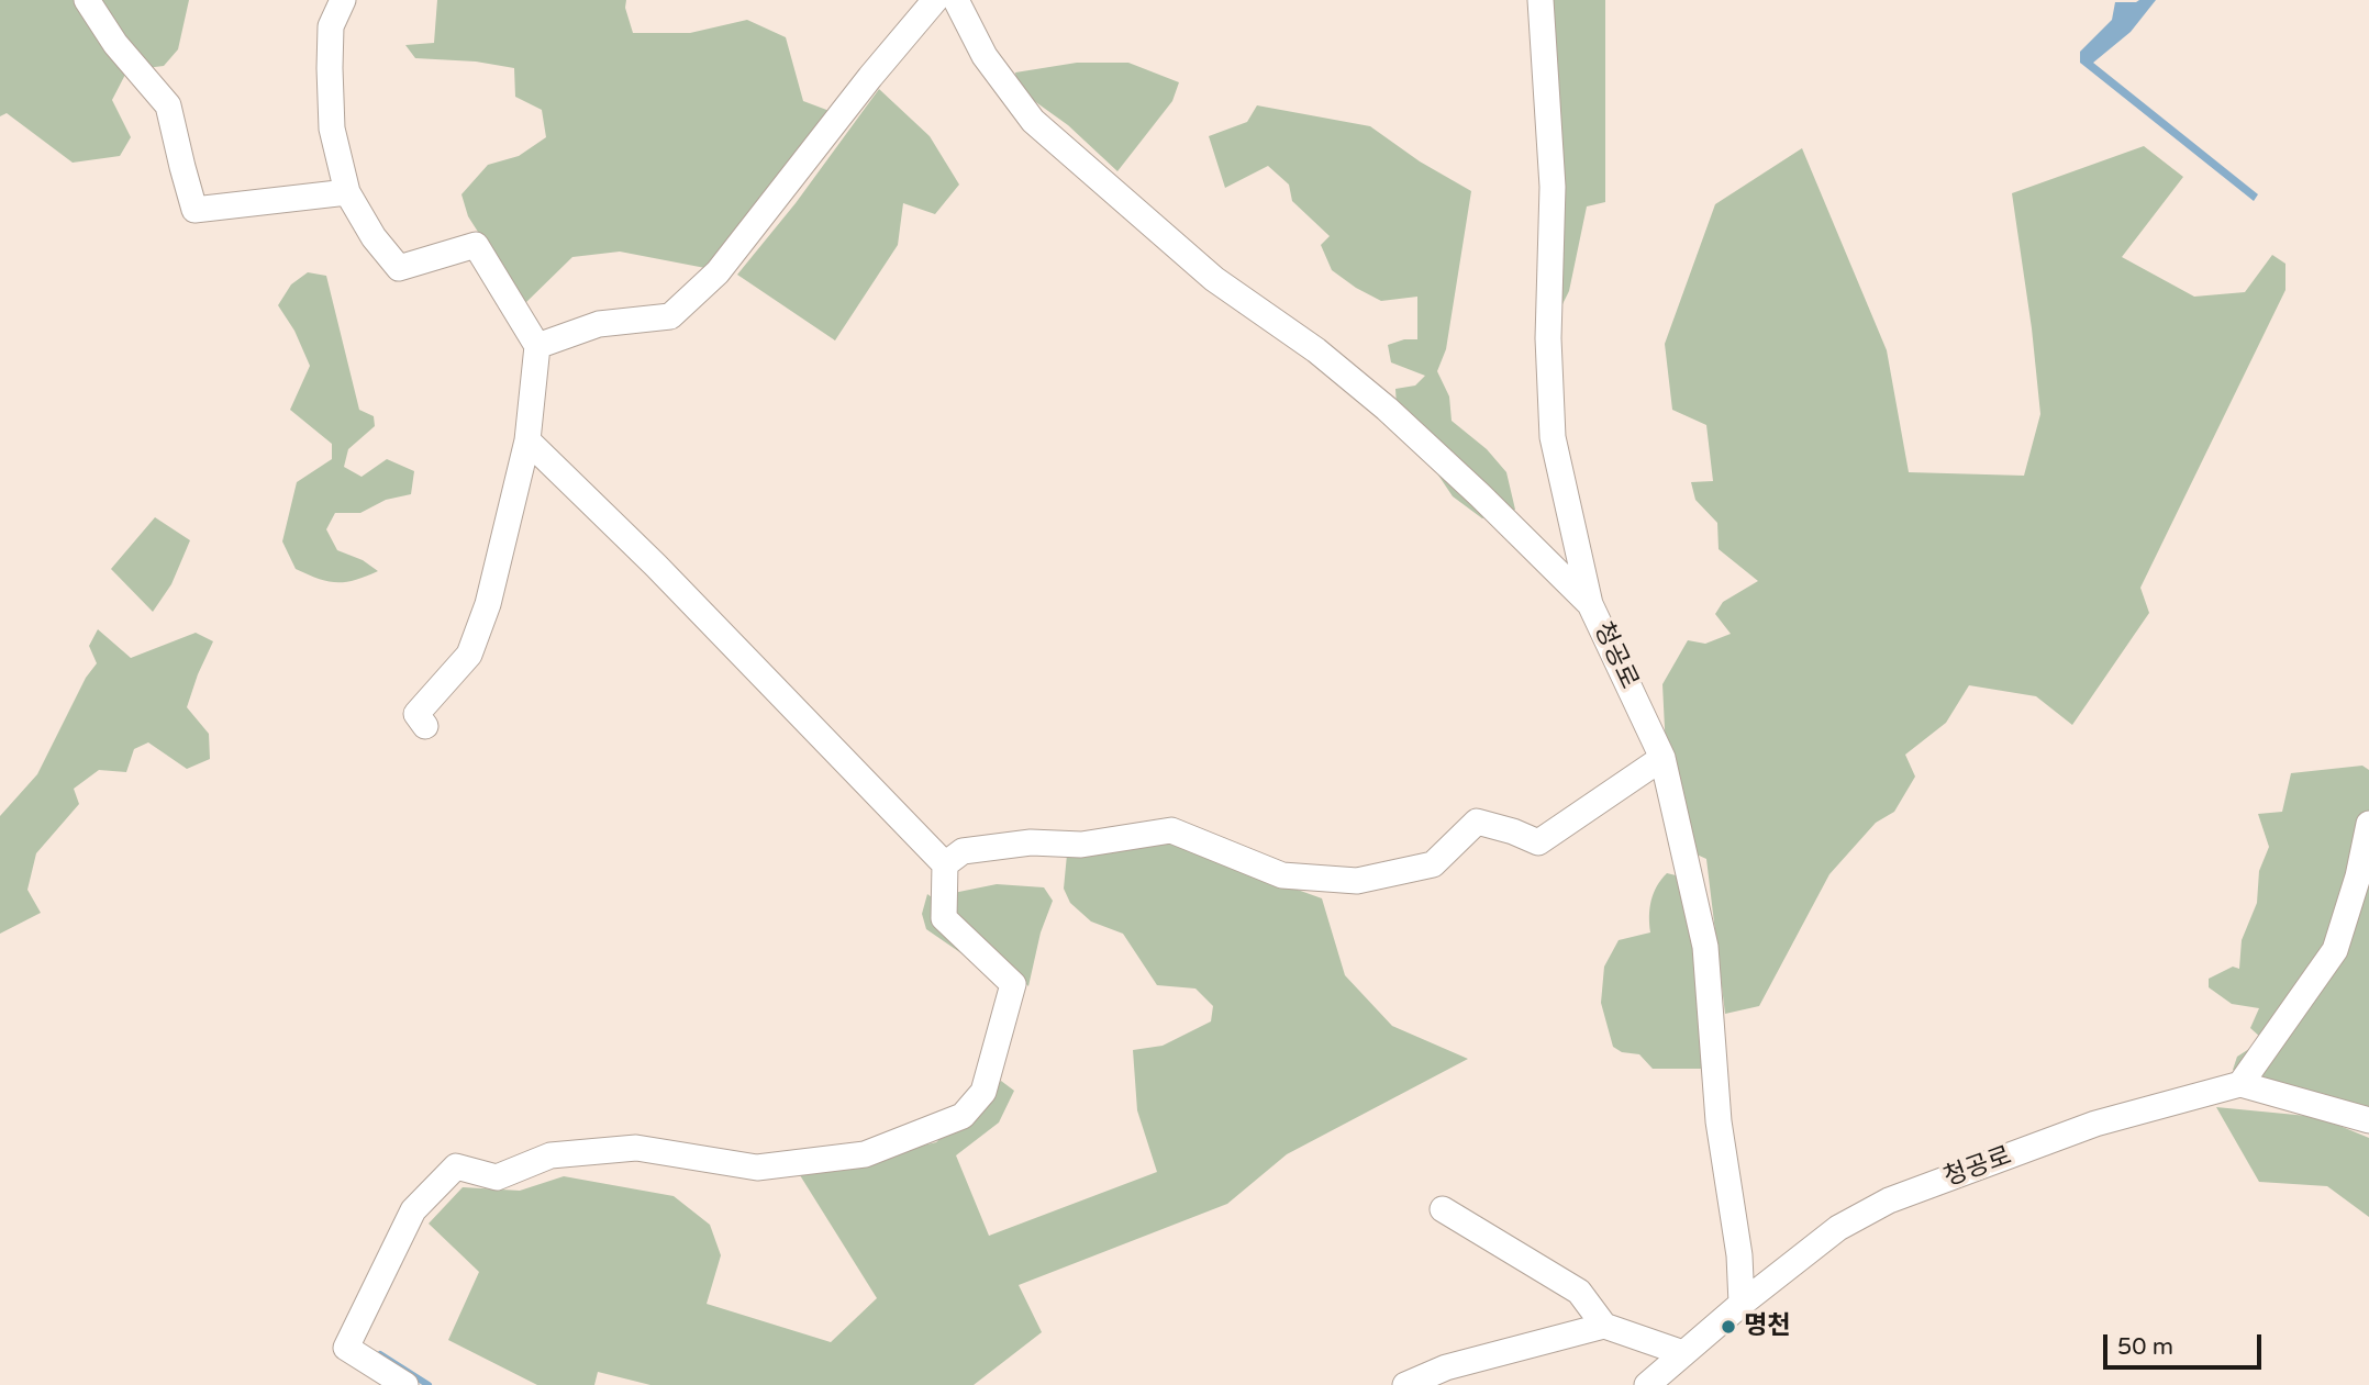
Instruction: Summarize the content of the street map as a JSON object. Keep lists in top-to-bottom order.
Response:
{
  "streets": {
    "street": ["청공로"]
  },
  "places": ["명천"],
  "scale_bar": "50 m"
}
